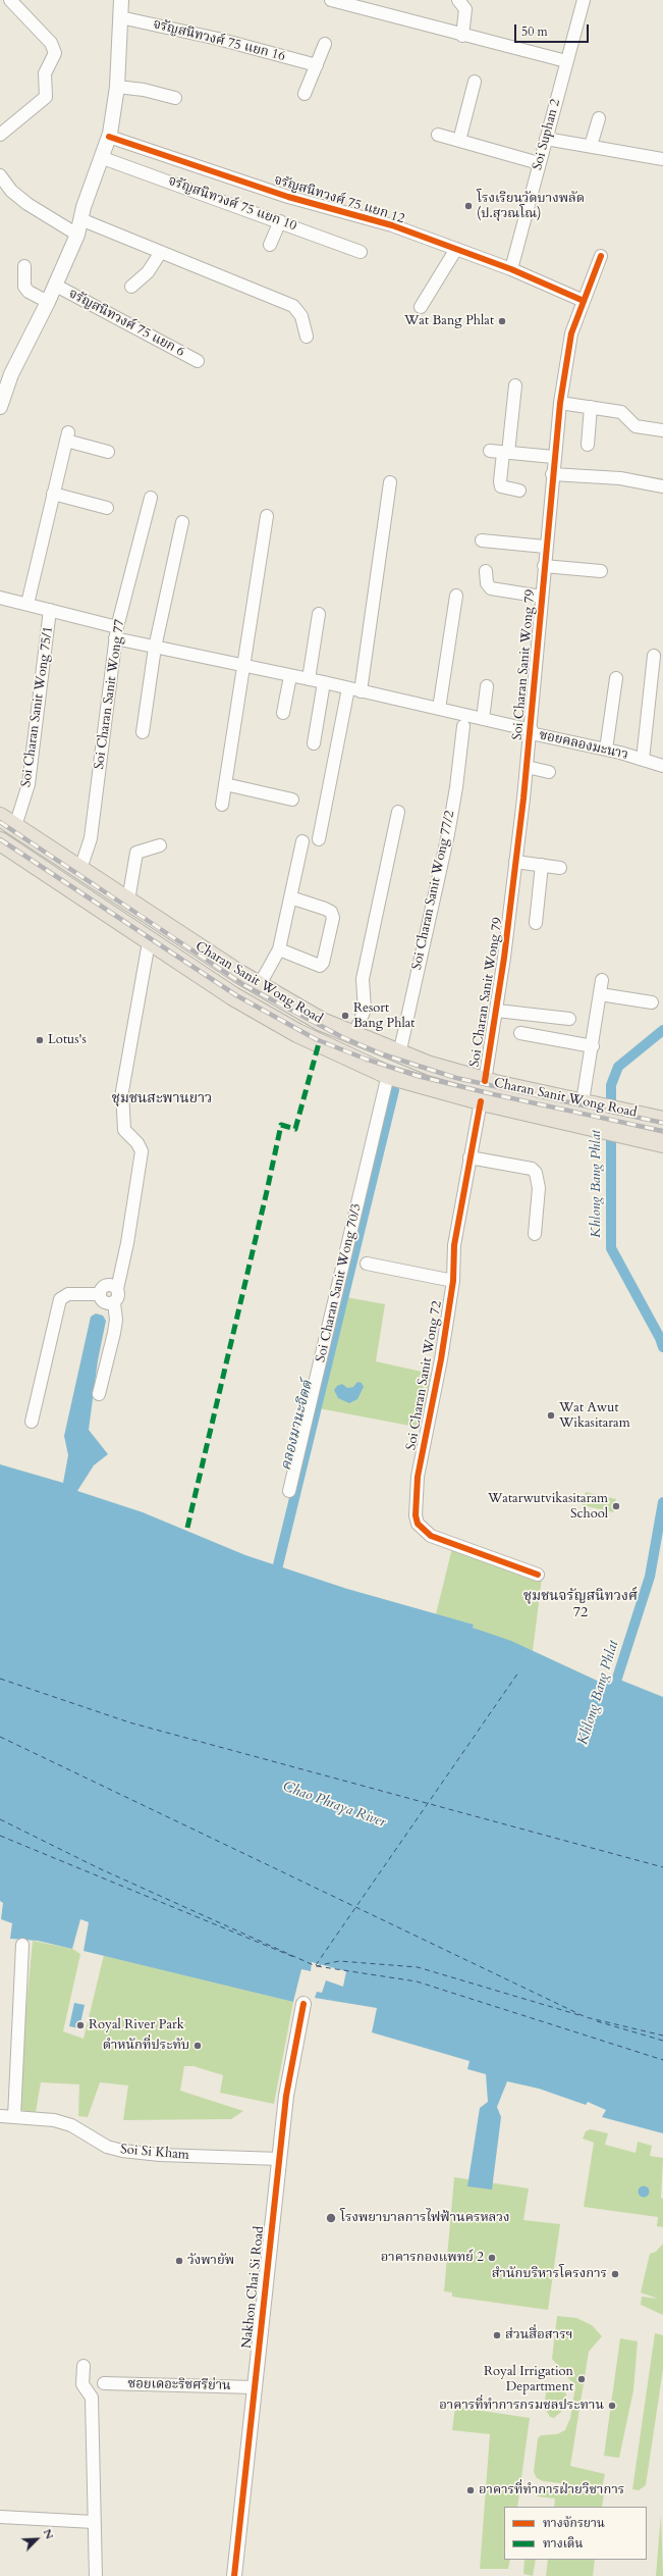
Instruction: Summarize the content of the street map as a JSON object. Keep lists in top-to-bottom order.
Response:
{
  "streets": {
    "main road": ["Charan Sanit Wong Road"],
    "street": [
      "จรัญสนิทวงศ์ 75 แยก 16",
      "Soi Suphan 2",
      "จรัญสนิทวงศ์ 75 แยก 12",
      "จรัญสนิทวงศ์ 75 แยก 10",
      "จรัญสนิทวงศ์ 75 แยก 6",
      "Soi Charan Sanit Wong 79",
      "Soi Charan Sanit Wong 77",
      "Soi Charan Sanit Wong 75/1",
      "ซอยคลองมะนาว",
      "Soi Charan Sanit Wong 77/2",
      "Soi Charan Sanit Wong 70/3",
      "Soi Charan Sanit Wong 72",
      "Soi Si Kham",
      "Nakhon Chai Si Road",
      "ซอยเดอะริชศรีย่าน"
    ]
  },
  "crossings": [
    ["Soi Suphan 2", "จรัญสนิทวงศ์ 75 แยก 12"],
    ["จรัญสนิทวงศ์ 75 แยก 12", "Soi Charan Sanit Wong 79"],
    ["Soi Charan Sanit Wong 79", "ซอยคลองมะนาว"],
    ["Soi Charan Sanit Wong 79", "Charan Sanit Wong Road"],
    ["Soi Charan Sanit Wong 77", "ซอยคลองมะนาว"],
    ["Soi Charan Sanit Wong 77", "Charan Sanit Wong Road"],
    ["Soi Charan Sanit Wong 75/1", "ซอยคลองมะนาว"],
    ["Soi Charan Sanit Wong 75/1", "Charan Sanit Wong Road"],
    ["Soi Charan Sanit Wong 77/2", "Charan Sanit Wong Road"],
    ["Charan Sanit Wong Road", "Soi Charan Sanit Wong 70/3"],
    ["Charan Sanit Wong Road", "Soi Charan Sanit Wong 72"],
    ["Soi Si Kham", "Nakhon Chai Si Road"],
    ["Nakhon Chai Si Road", "ซอยเดอะริชศรีย่าน"]
  ],
  "districts": ["ชุมชนสะพานยาว", "ชุมชนจรัญสนิทวงศ์ 72"],
  "water": ["Khlong Bang Phlat", "คลองมานะจิตต์", "Chao Phraya River"],
  "places": [
    "โรงเรียนวัดบางพลัด (ป.สุวณโณ)",
    "Wat Bang Phlat",
    "Resort Bang Phlat",
    "Lotus's",
    "Wat Awut Wikasitaram",
    "Watarwutvikasitaram School",
    "Royal River Park",
    "ตำหนักที่ประทับ",
    "โรงพยาบาลการไฟฟ้านครหลวง",
    "อาคารกองแพทย์ 2",
    "วังพายัพ",
    "สำนักบริหารโครงการ",
    "ส่วนสื่อสารฯ",
    "Royal Irrigation Department",
    "อาคารที่ทำการกรมชลประทาน",
    "อาคารที่ทำการฝ่ายวิชาการ"
  ],
  "legend": ["ทางจักรยาน", "ทางเดิน"],
  "scale_bar": "50 m",
  "north": "top right"
}
